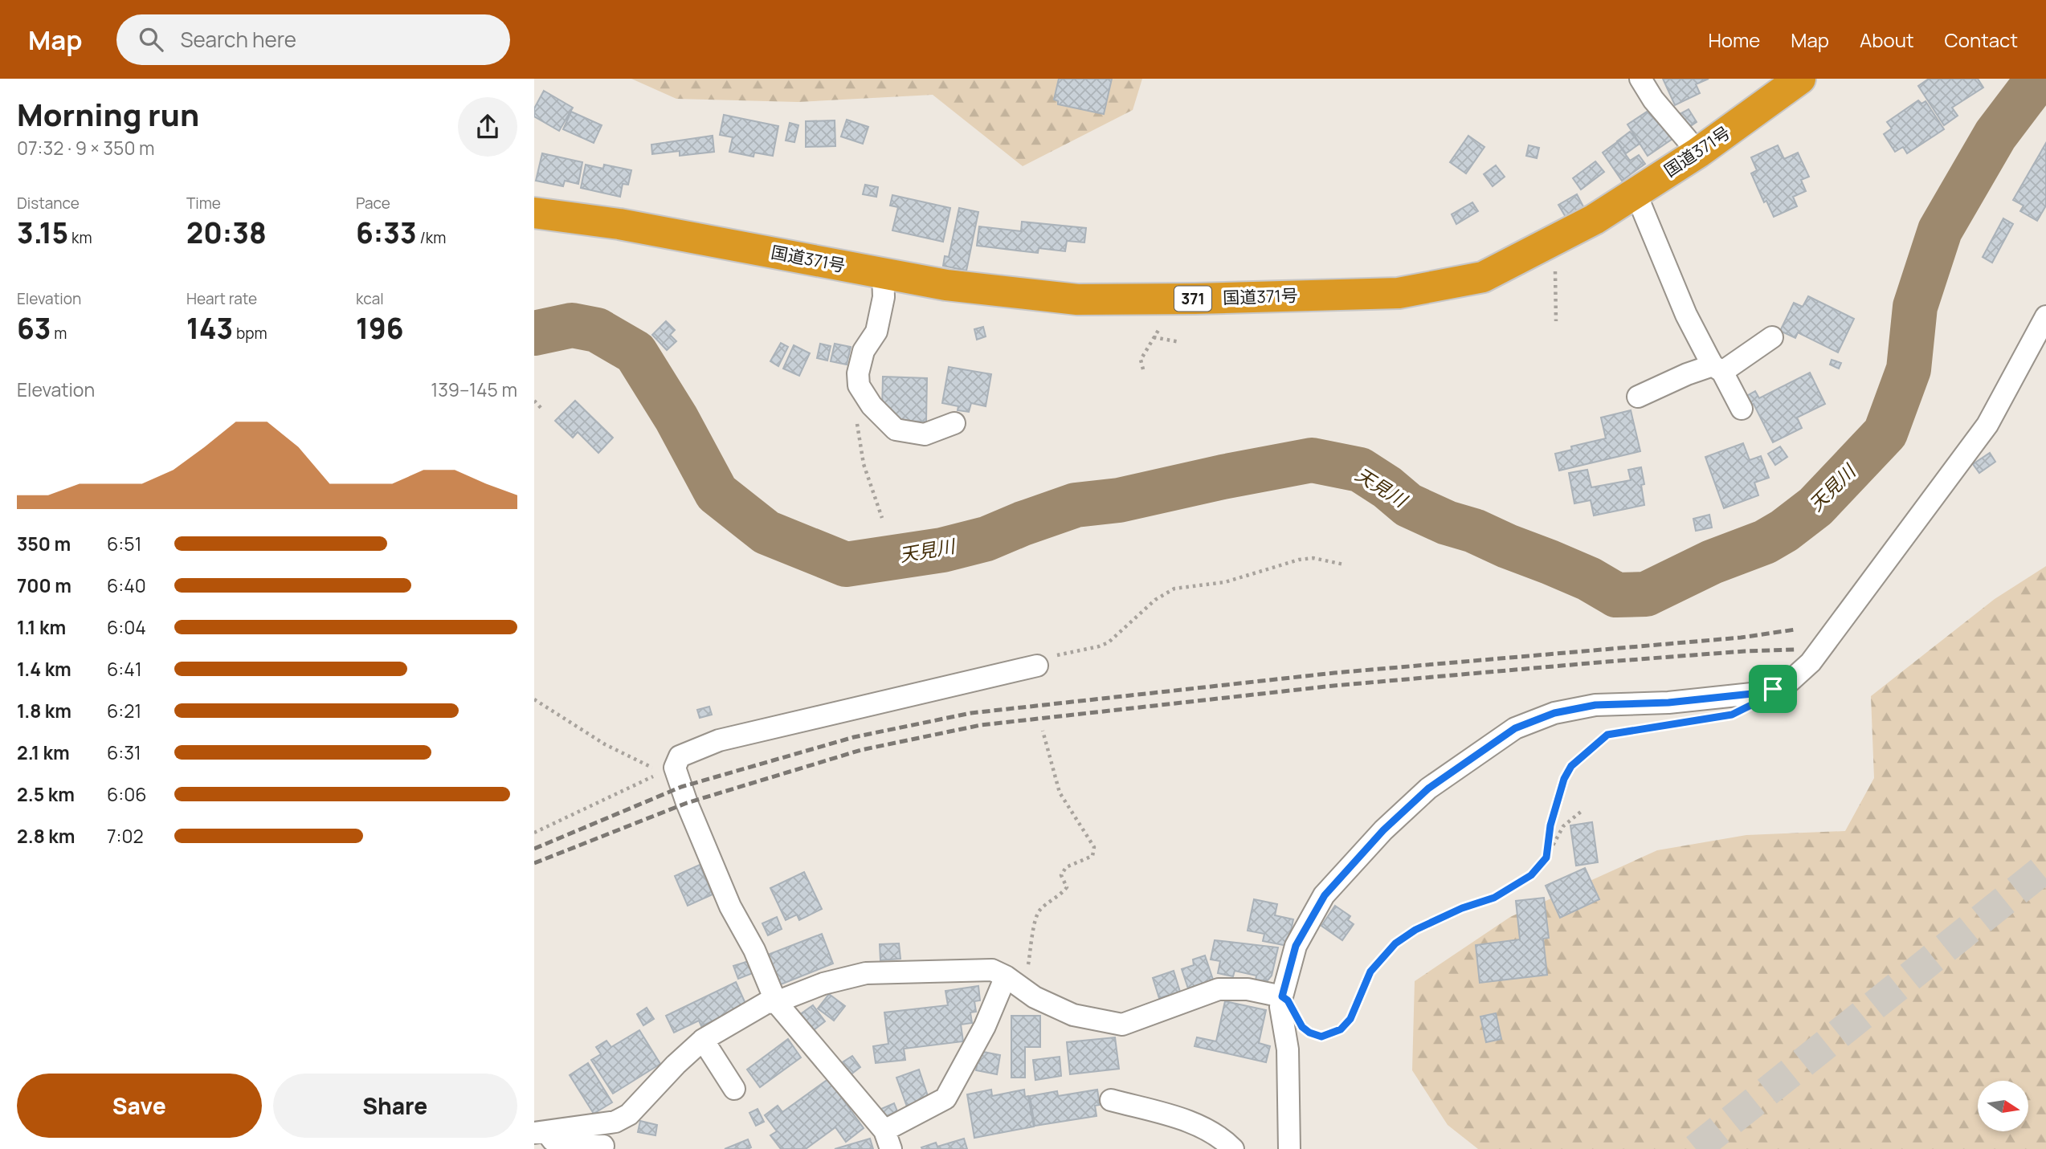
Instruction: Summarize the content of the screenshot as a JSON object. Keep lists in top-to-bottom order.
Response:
{
  "streets": {
    "highway": ["国道371号", "371"]
  },
  "water": ["天見川"],
  "north": "right",
  "page": {
    "header": "Map",
    "search": "Search here",
    "nav": [
      "Home",
      "Map",
      "About",
      "Contact"
    ],
    "heading": ["Morning run", "07:32 · 9 × 350 m"],
    "stats": [
      ["Distance", "3.15 km"],
      ["Time", "20:38"],
      ["Pace", "6:33 /km"],
      ["Elevation", "63 m"],
      ["Heart rate", "143 bpm"],
      ["kcal", "196"]
    ],
    "chart": ["Elevation", "139–145 m"],
    "list": [
      {
        "name": "350 m",
        "note": "6:51"
      },
      {
        "name": "700 m",
        "note": "6:40"
      },
      {
        "name": "1.1 km",
        "note": "6:04"
      },
      {
        "name": "1.4 km",
        "note": "6:41"
      },
      {
        "name": "1.8 km",
        "note": "6:21"
      },
      {
        "name": "2.1 km",
        "note": "6:31"
      },
      {
        "name": "2.5 km",
        "note": "6:06"
      },
      {
        "name": "2.8 km",
        "note": "7:02"
      }
    ],
    "buttons": ["Save", "Share"]
  }
}
